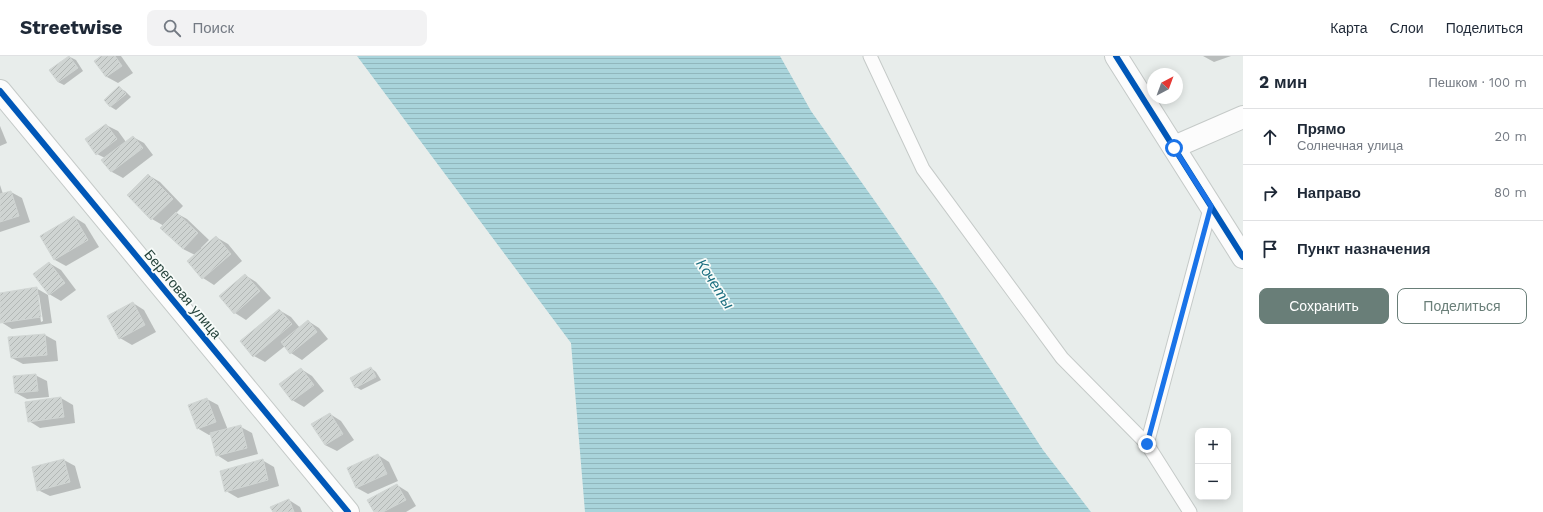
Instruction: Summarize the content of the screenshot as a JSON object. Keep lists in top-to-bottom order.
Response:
{
  "streets": {
    "street": ["Береговая улица"]
  },
  "water": ["Кочеты"],
  "north": "top right",
  "page": {
    "header": "Streetwise",
    "search": "Поиск",
    "nav": ["Карта", "Слои", "Поделиться"],
    "heading": ["2 мин", "Пешком · 100 m"],
    "list": [
      ["Прямо", "Солнечная улица", "20 m"],
      ["Направо", "80 m"],
      "Пункт назначения"
    ],
    "buttons": ["Сохранить", "Поделиться"],
    "map_buttons": ["+", "−"]
  }
}
